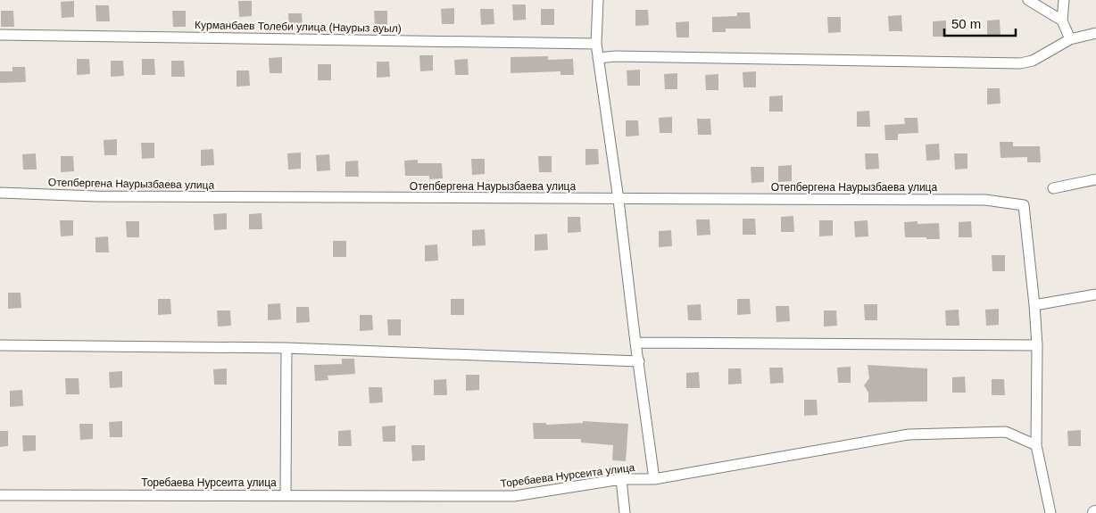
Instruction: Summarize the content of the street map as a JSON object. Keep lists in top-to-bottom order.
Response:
{
  "streets": {
    "street": ["Курманбаев Толеби улица (Наурыз ауыл)", "Отепбергена Наурызбаева улица", "Торебаева Нурсеита улица"]
  },
  "scale_bar": "50 m"
}
